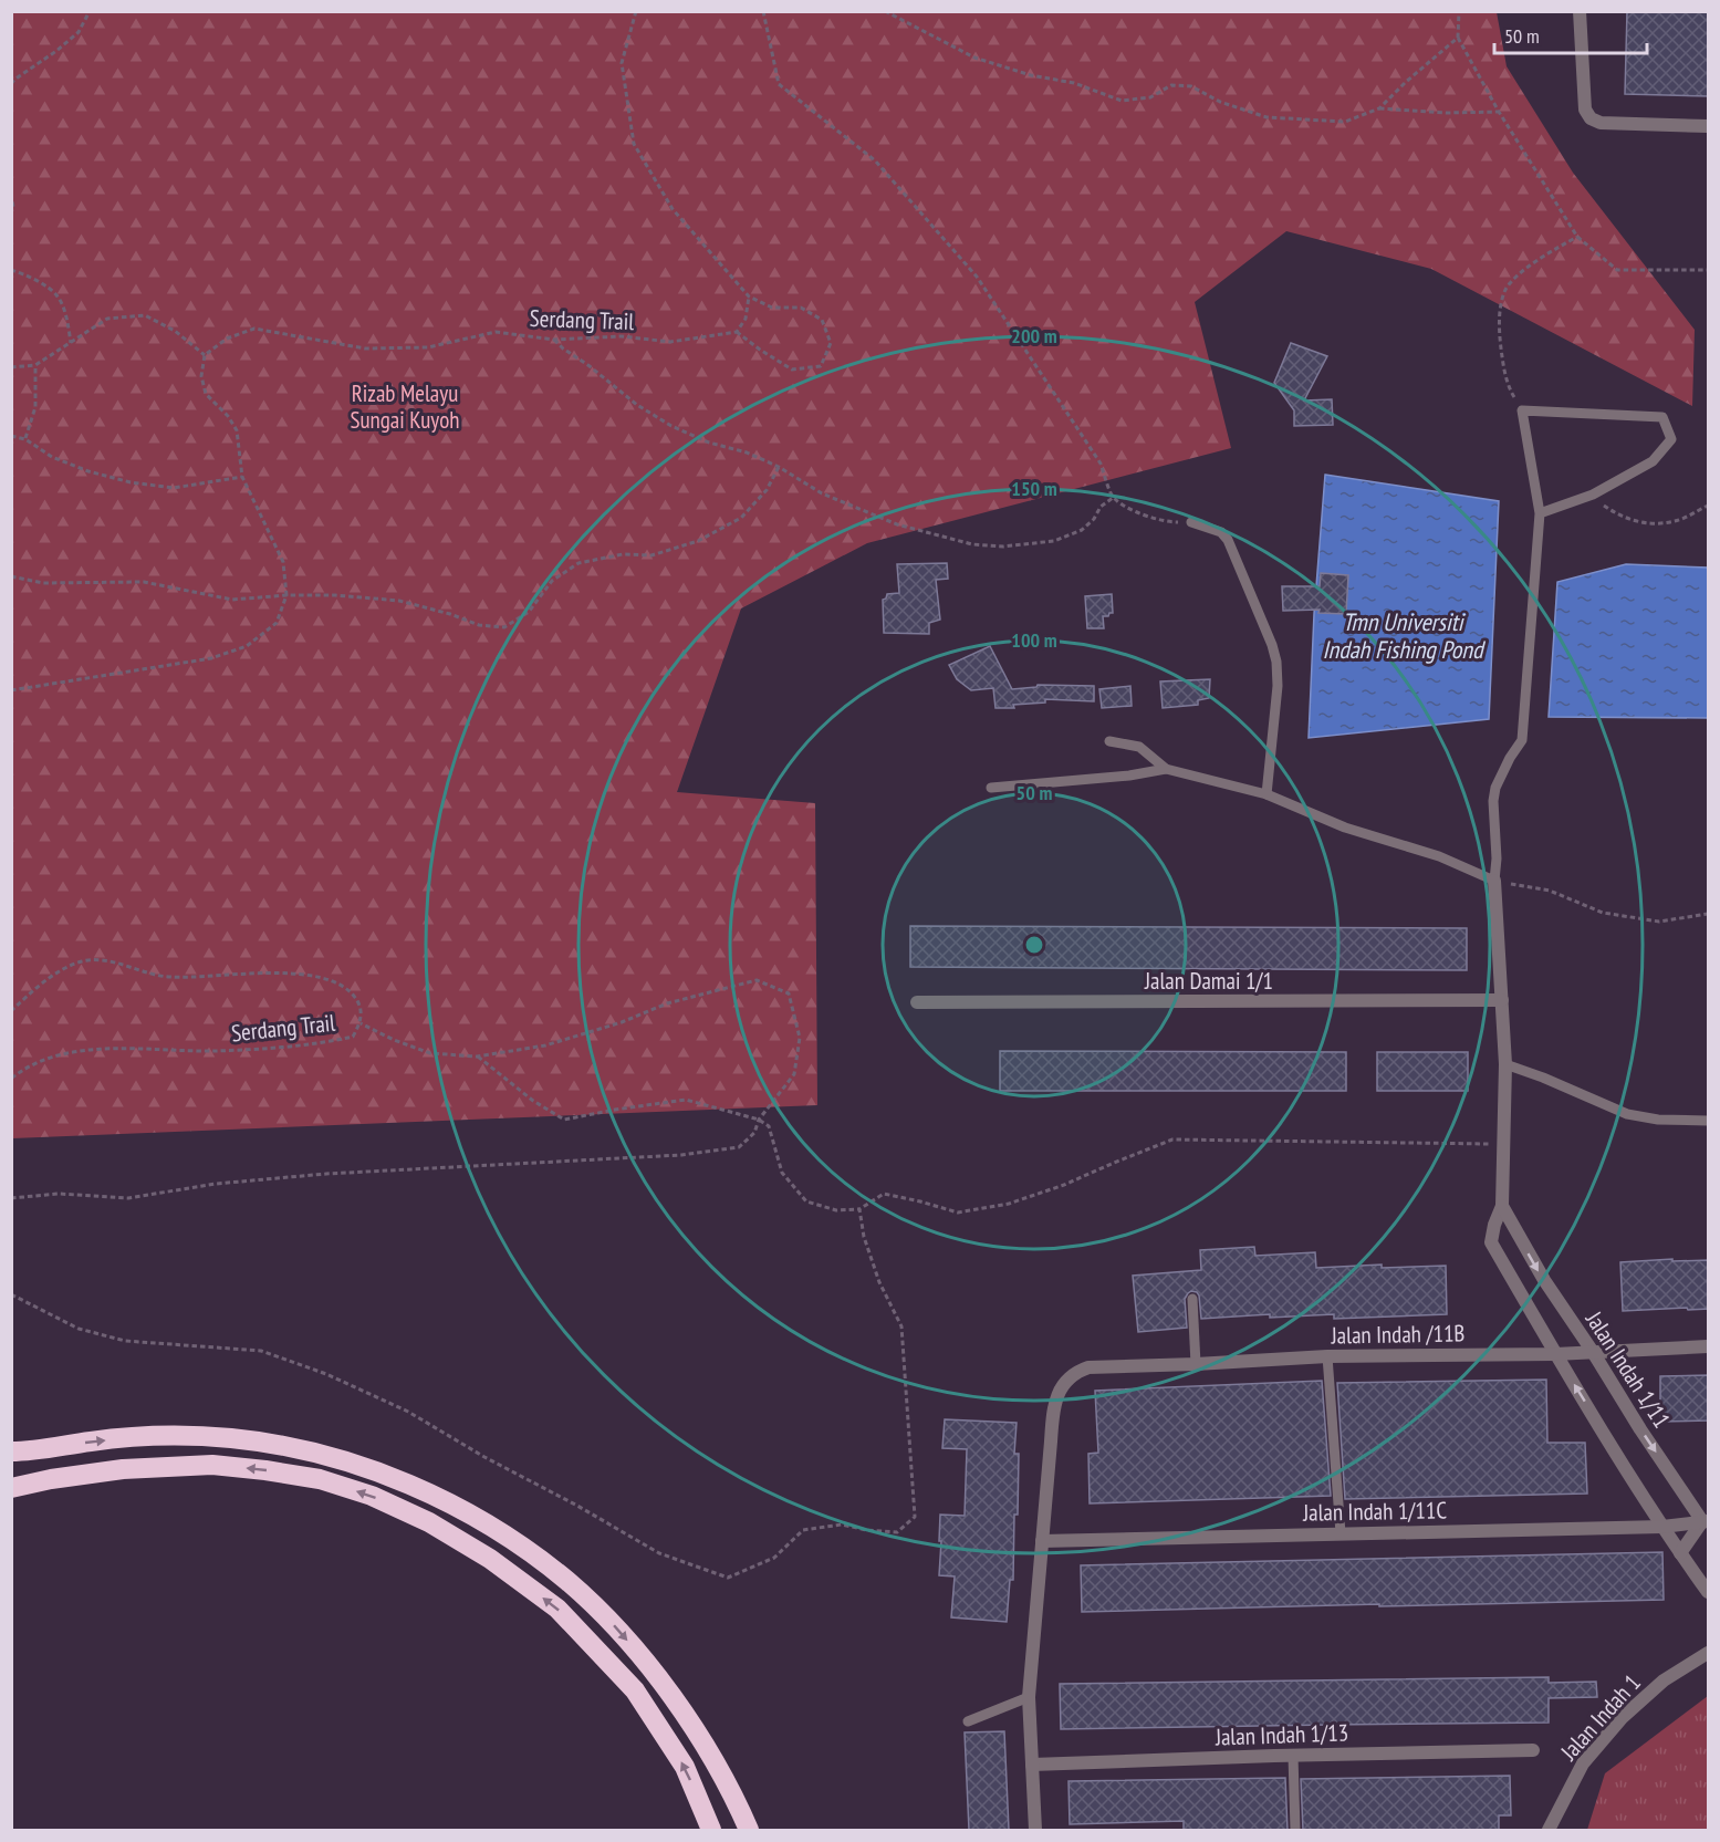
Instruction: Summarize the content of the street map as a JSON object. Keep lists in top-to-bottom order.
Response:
{
  "streets": {
    "street": [
      "Jalan Damai 1/1",
      "Jalan Indah /11B",
      "Jalan Indah 1/11",
      "Jalan Indah 1/11C",
      "Jalan Indah 1",
      "Jalan Indah 1/13"
    ],
    "path": ["Serdang Trail"]
  },
  "crossings": [
    ["Jalan Indah /11B", "Jalan Indah 1/11"],
    ["Jalan Indah /11B", "Jalan Indah 1/11C"],
    ["Jalan Indah 1/11", "Jalan Indah 1/11C"]
  ],
  "water": ["Tmn Universiti Indah Fishing Pond"],
  "parks": ["Rizab Melayu Sungai Kuyoh"],
  "scale_bar": "50 m",
  "rings": [
    "200 m",
    "150 m",
    "100 m",
    "50 m"
  ]
}
